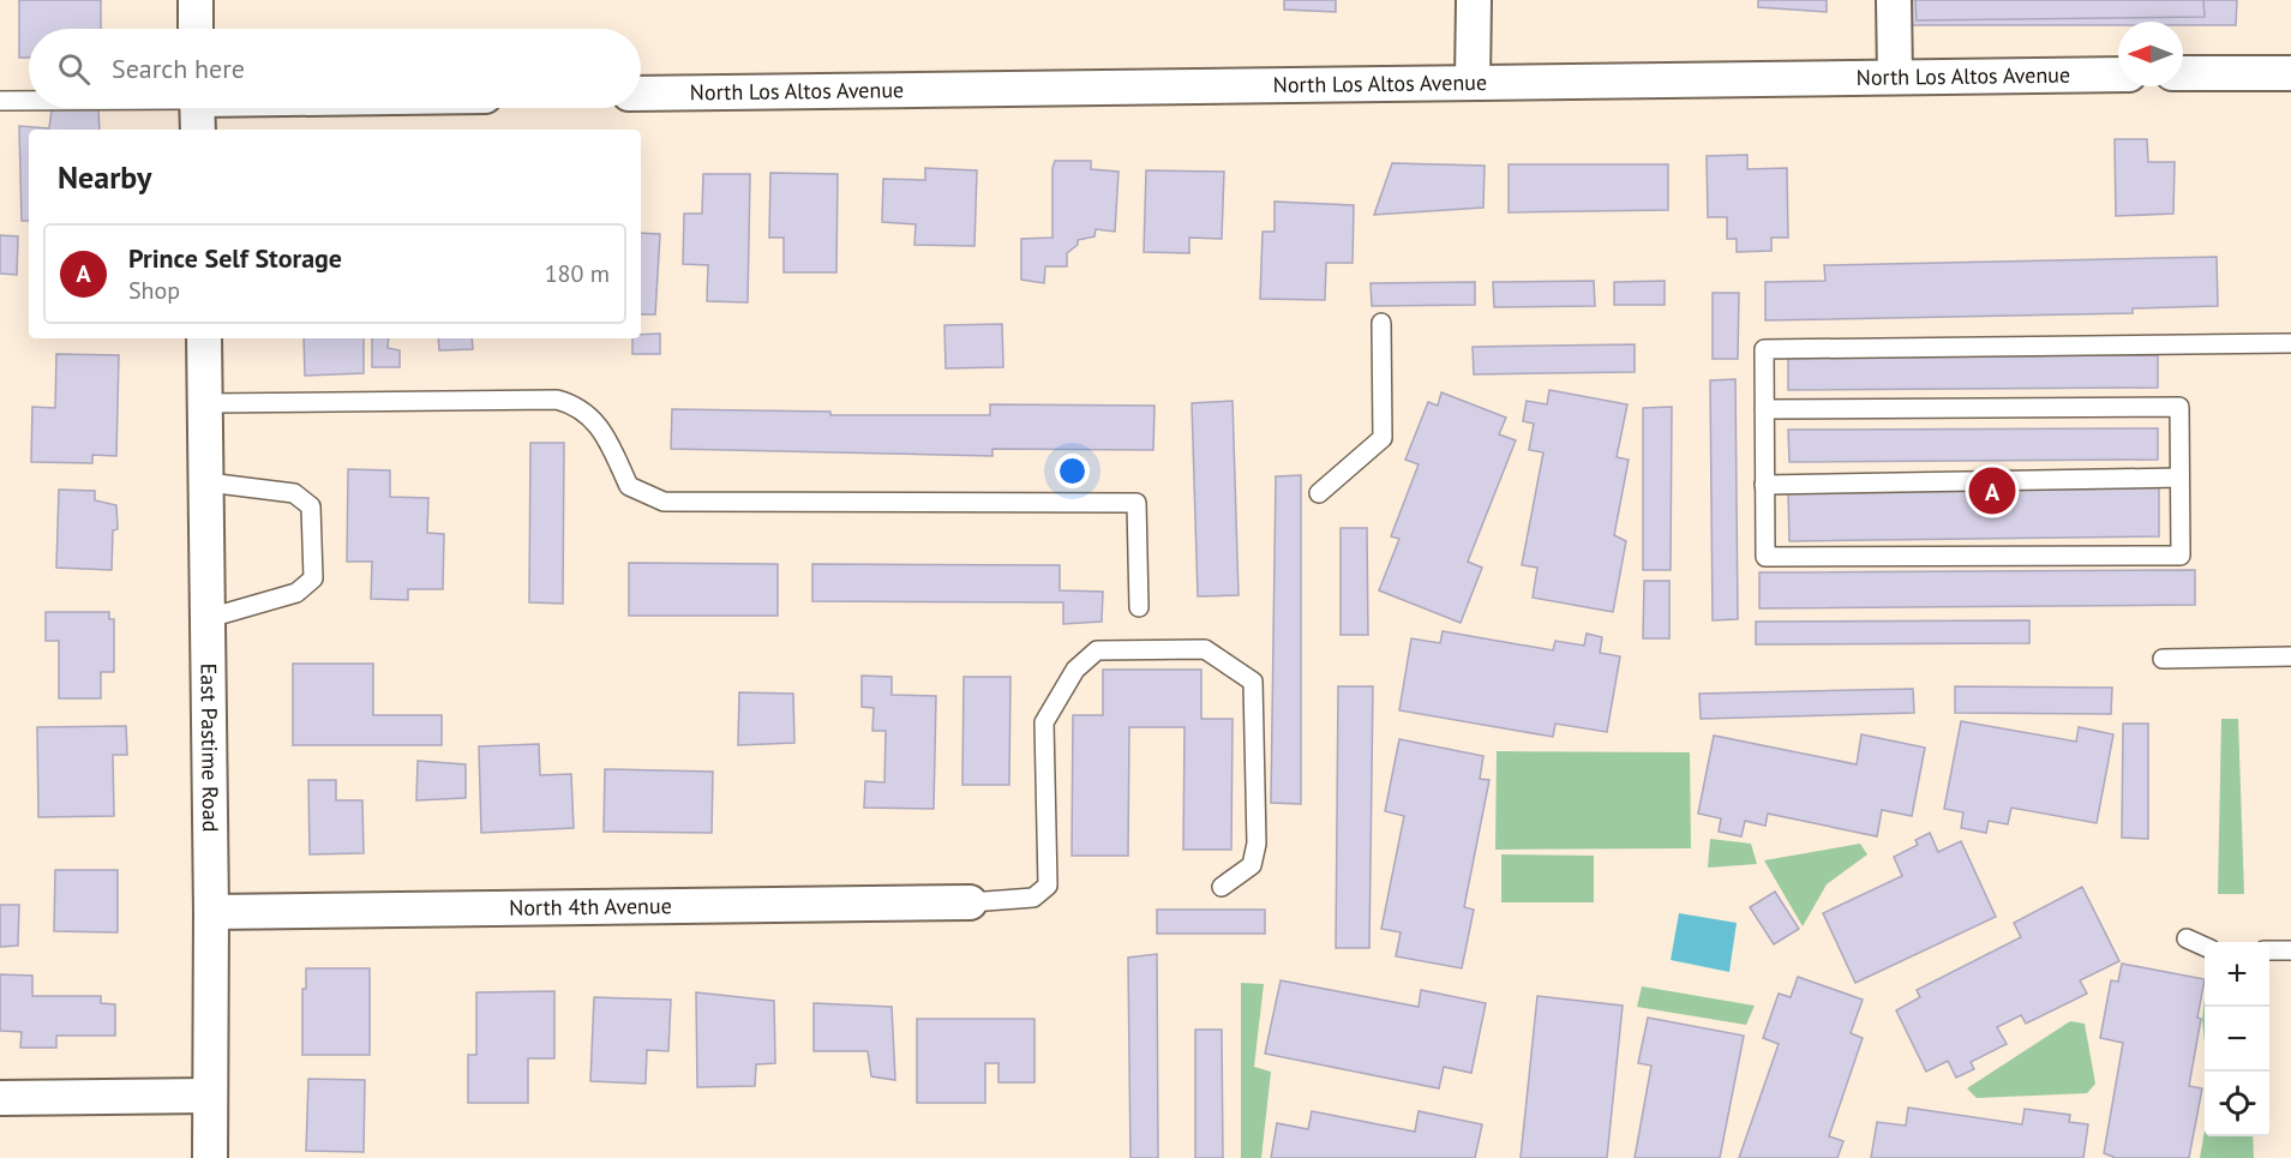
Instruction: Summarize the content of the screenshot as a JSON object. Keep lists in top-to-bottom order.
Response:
{
  "streets": {
    "street": ["North Los Altos Avenue", "East Pastime Road", "North 4th Avenue"]
  },
  "crossings": [
    ["East Pastime Road", "North 4th Avenue"]
  ],
  "north": "left",
  "page": {
    "search": "Search here",
    "heading": "Nearby",
    "list": [
      {
        "mark": "A",
        "name": "Prince Self Storage",
        "note": "Shop",
        "value": "180 m"
      }
    ],
    "pins": "A",
    "map_buttons": ["+", "−"]
  }
}
